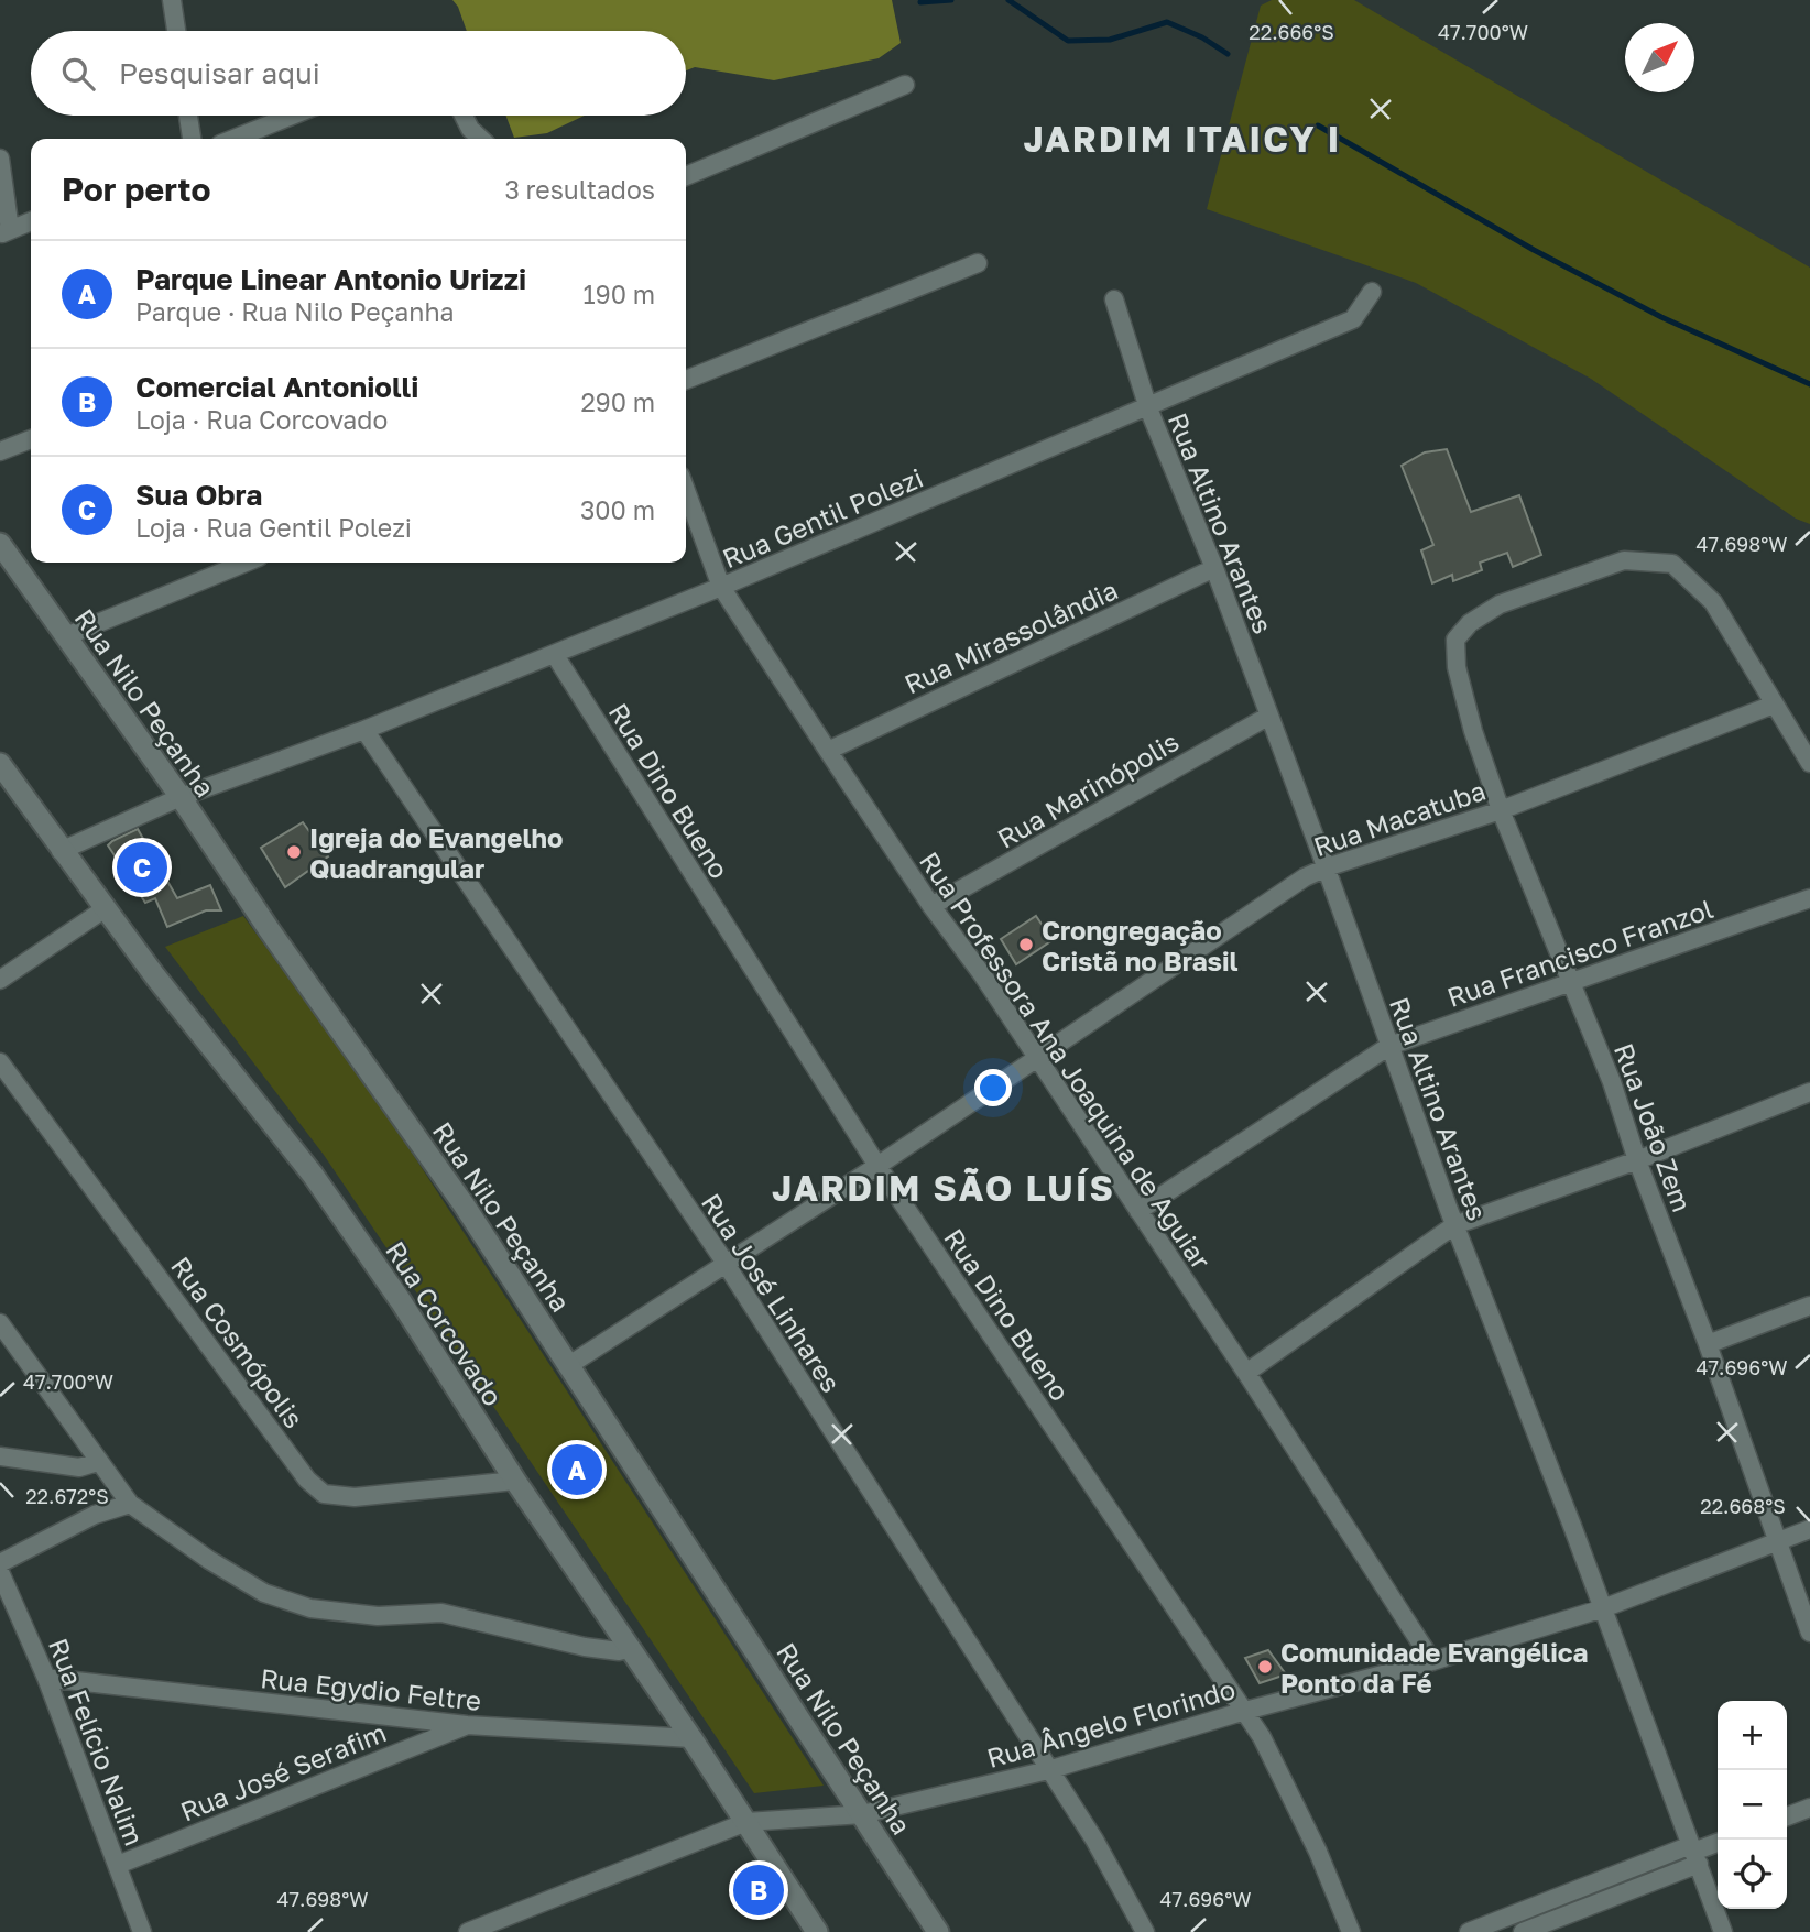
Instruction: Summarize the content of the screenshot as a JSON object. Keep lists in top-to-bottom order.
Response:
{
  "streets": {
    "street": [
      "Rua Gentil Polezi",
      "Rua Altino Arantes",
      "Rua Mirassolândia",
      "Rua Nilo Peçanha",
      "Rua Marinópolis",
      "Rua Dino Bueno",
      "Rua Macatuba",
      "Rua Francisco Franzol",
      "Rua Professora Ana Joaquina de Aguiar",
      "Rua João Zem",
      "Rua José Linhares",
      "Rua Corcovado",
      "Rua Cosmópolis",
      "Rua Egydio Feltre",
      "Rua Ângelo Florindo",
      "Rua Felício Nalim",
      "Rua José Serafim"
    ]
  },
  "crossings": [
    ["Rua Gentil Polezi", "Rua Altino Arantes"],
    ["Rua Gentil Polezi", "Rua Nilo Peçanha"],
    ["Rua Gentil Polezi", "Rua Dino Bueno"],
    ["Rua Gentil Polezi", "Rua Professora Ana Joaquina de Aguiar"],
    ["Rua Gentil Polezi", "Rua José Linhares"],
    ["Rua Gentil Polezi", "Rua Corcovado"],
    ["Rua Altino Arantes", "Rua Mirassolândia"],
    ["Rua Altino Arantes", "Rua Marinópolis"],
    ["Rua Altino Arantes", "Rua Macatuba"],
    ["Rua Altino Arantes", "Rua Francisco Franzol"],
    ["Rua Altino Arantes", "Rua Ângelo Florindo"],
    ["Rua Mirassolândia", "Rua Professora Ana Joaquina de Aguiar"],
    ["Rua Nilo Peçanha", "Rua Macatuba"],
    ["Rua Nilo Peçanha", "Rua Ângelo Florindo"],
    ["Rua Marinópolis", "Rua Professora Ana Joaquina de Aguiar"],
    ["Rua Dino Bueno", "Rua Macatuba"],
    ["Rua Dino Bueno", "Rua Ângelo Florindo"],
    ["Rua Macatuba", "Rua Professora Ana Joaquina de Aguiar"],
    ["Rua Macatuba", "Rua João Zem"],
    ["Rua Macatuba", "Rua José Linhares"],
    ["Rua Francisco Franzol", "Rua Professora Ana Joaquina de Aguiar"],
    ["Rua Francisco Franzol", "Rua João Zem"],
    ["Rua Professora Ana Joaquina de Aguiar", "Rua Ângelo Florindo"],
    ["Rua João Zem", "Rua Ângelo Florindo"],
    ["Rua José Linhares", "Rua Ângelo Florindo"],
    ["Rua Corcovado", "Rua Cosmópolis"],
    ["Rua Corcovado", "Rua Egydio Feltre"],
    ["Rua Corcovado", "Rua Ângelo Florindo"],
    ["Rua Egydio Feltre", "Rua Felício Nalim"],
    ["Rua Egydio Feltre", "Rua José Serafim"],
    ["Rua Felício Nalim", "Rua José Serafim"]
  ],
  "districts": ["JARDIM ITAICY I", "JARDIM SÃO LUÍS"],
  "places": ["Igreja do Evangelho Quadrangular", "Crongregação Cristã no Brasil", "Comunidade Evangélica Ponto da Fé"],
  "north": "top right",
  "page": {
    "search": "Pesquisar aqui",
    "heading": ["Por perto", "3 resultados"],
    "list": [
      {
        "mark": "A",
        "name": "Parque Linear Antonio Urizzi",
        "note": "Parque · Rua Nilo Peçanha",
        "value": "190 m"
      },
      {
        "mark": "B",
        "name": "Comercial Antoniolli",
        "note": "Loja · Rua Corcovado",
        "value": "290 m"
      },
      {
        "mark": "C",
        "name": "Sua Obra",
        "note": "Loja · Rua Gentil Polezi",
        "value": "300 m"
      }
    ],
    "pins": ["C", "A", "B"],
    "map_buttons": ["+", "−"]
  },
  "coordinates": [
    "47.700°W",
    "22.666°S",
    "47.698°W",
    "47.696°W",
    "22.672°S",
    "22.668°S"
  ]
}
